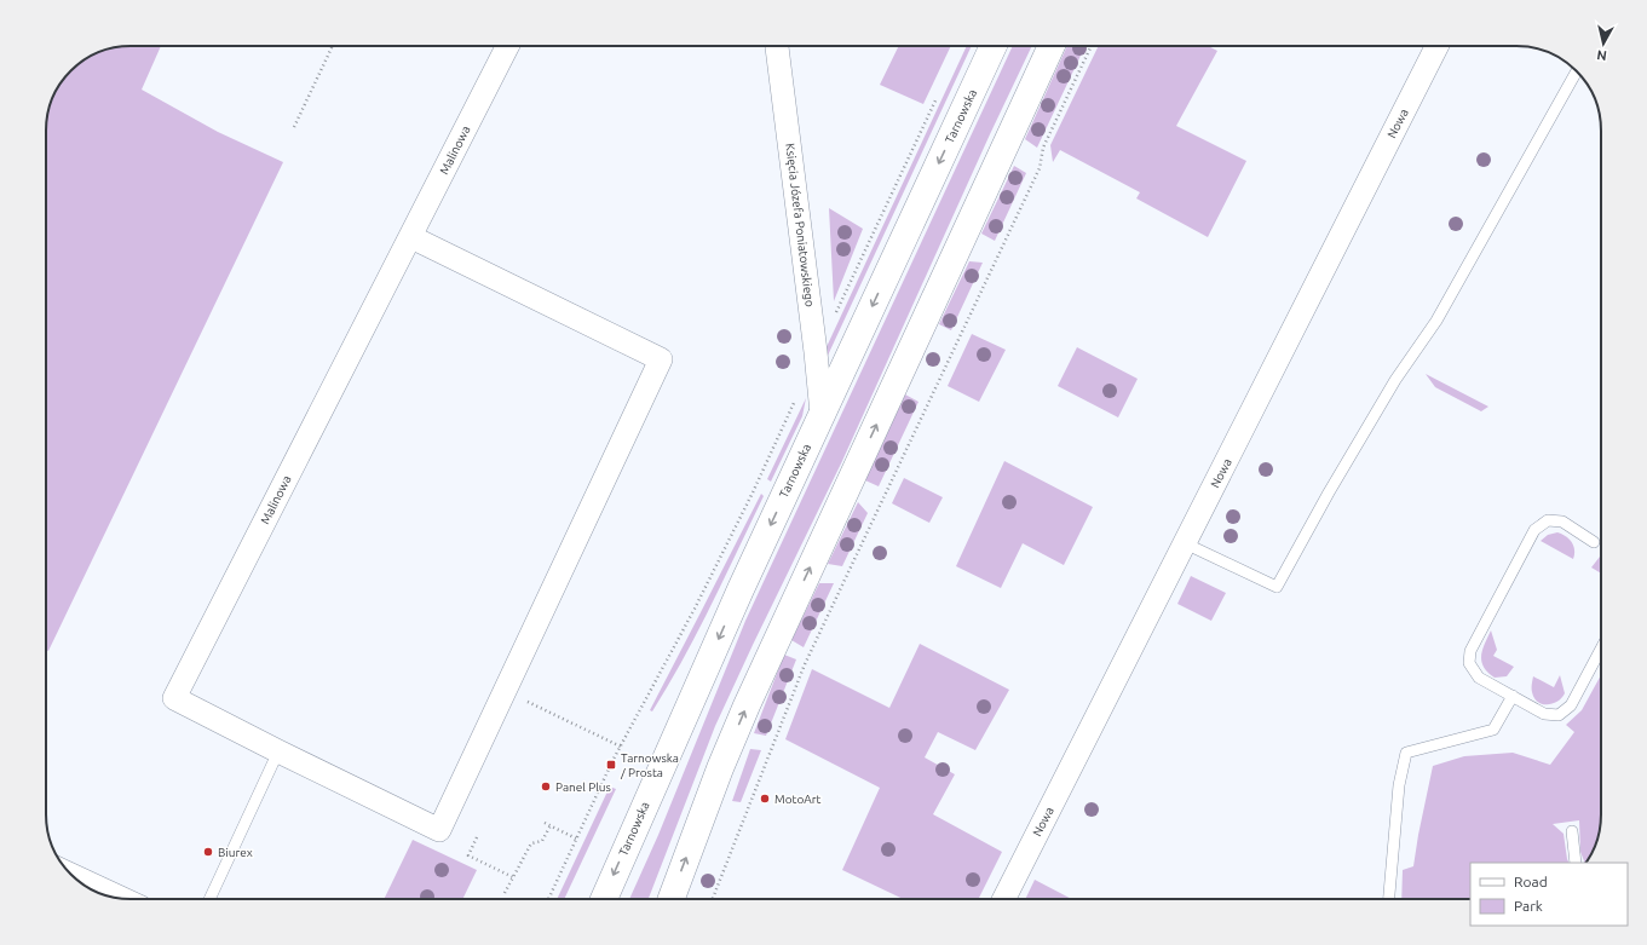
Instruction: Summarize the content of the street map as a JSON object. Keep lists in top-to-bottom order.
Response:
{
  "streets": {
    "main road": ["Tarnowska"],
    "street": ["Nowa", "Malinowa", "Księcia Józefa Poniatowskiego"]
  },
  "crossings": [
    ["Tarnowska", "Księcia Józefa Poniatowskiego"]
  ],
  "places": {
    "transit": ["Tarnowska / Prosta"],
    "other": ["Panel Plus", "MotoArt", "Biurex"]
  },
  "legend": ["Road", "Park"],
  "north": "bottom"
}
